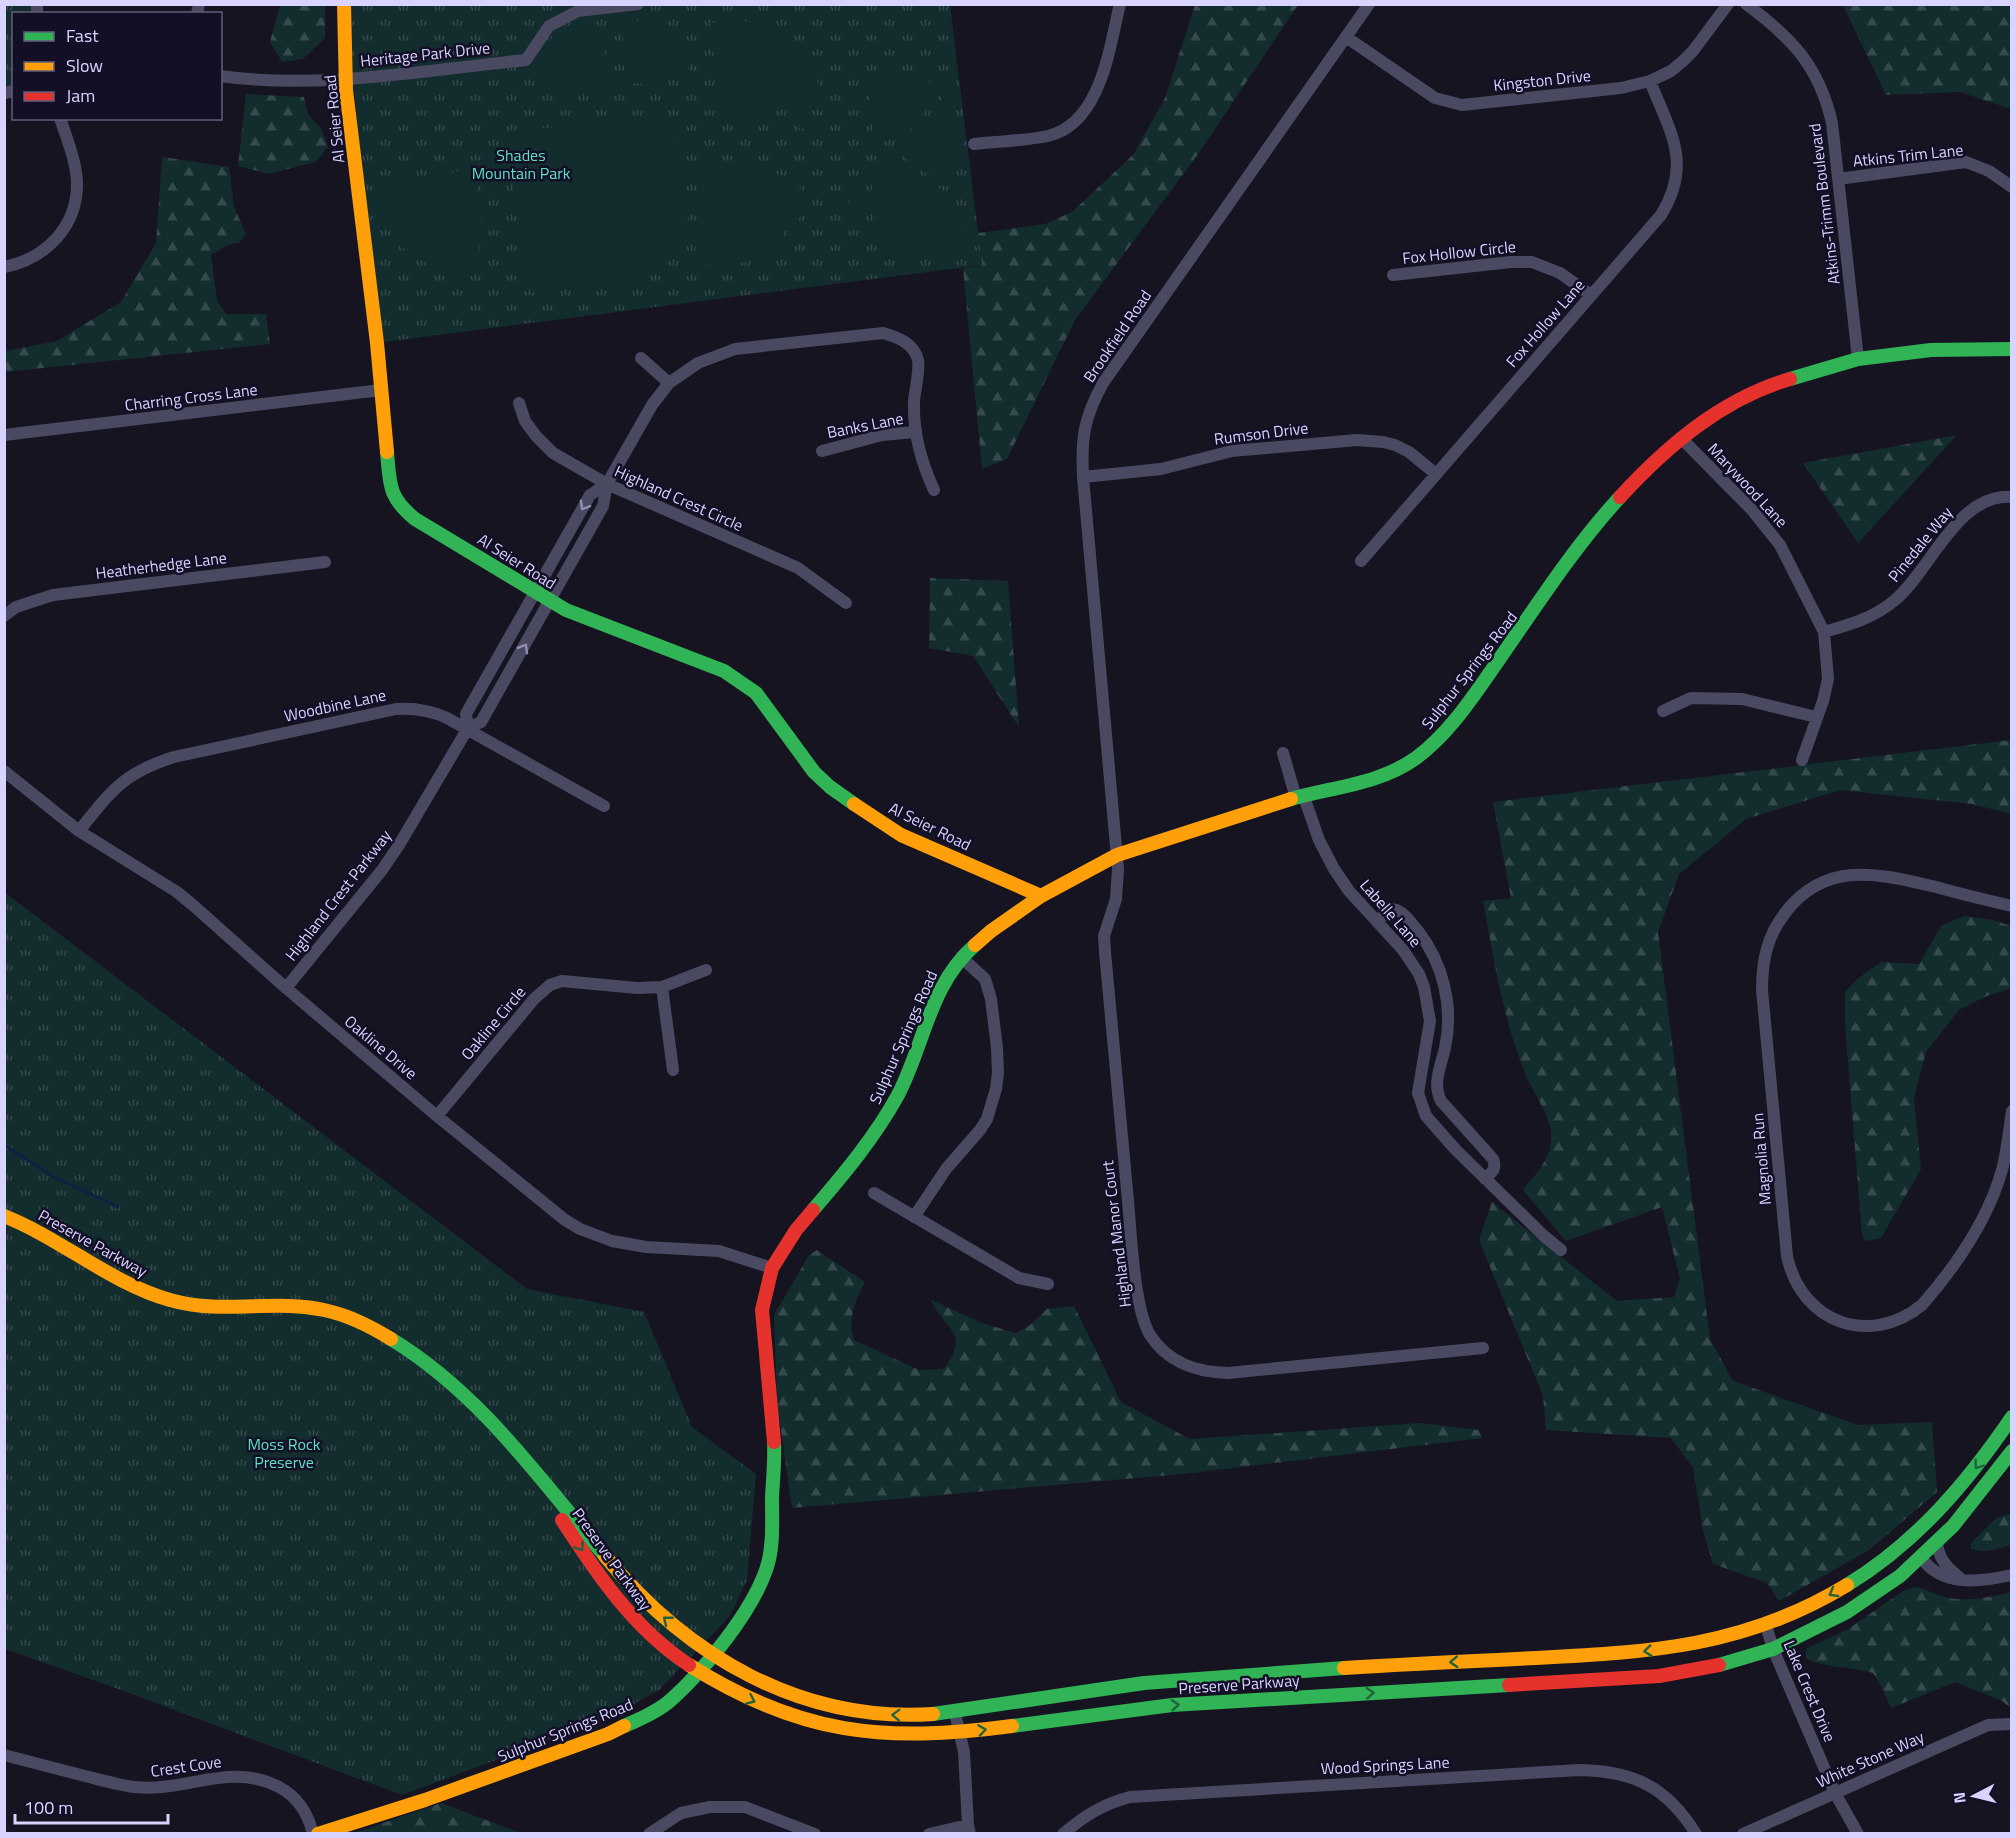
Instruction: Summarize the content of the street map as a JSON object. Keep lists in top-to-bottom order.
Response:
{
  "streets": {
    "street": [
      "Heritage Park Drive",
      "Kingston Drive",
      "Al Seier Road",
      "Atkins Trim Lane",
      "Atkins-Trimm Boulevard",
      "Fox Hollow Circle",
      "Fox Hollow Lane",
      "Brookfield Road",
      "Charring Cross Lane",
      "Banks Lane",
      "Rumson Drive",
      "Marywood Lane",
      "Highland Crest Circle",
      "Pinedale Way",
      "Heatherhedge Lane",
      "Sulphur Springs Road",
      "Woodbine Lane",
      "Highland Crest Parkway",
      "Labelle Lane",
      "Oakline Circle",
      "Oakline Drive",
      "Magnolia Run",
      "Highland Manor Court",
      "Preserve Parkway",
      "Lake Crest Drive",
      "White Stone Way",
      "Wood Springs Lane",
      "Crest Cove"
    ]
  },
  "crossings": [
    ["Heritage Park Drive", "Al Seier Road"],
    ["Kingston Drive", "Fox Hollow Lane"],
    ["Kingston Drive", "Brookfield Road"],
    ["Al Seier Road", "Charring Cross Lane"],
    ["Al Seier Road", "Sulphur Springs Road"],
    ["Al Seier Road", "Highland Crest Parkway"],
    ["Atkins Trim Lane", "Atkins-Trimm Boulevard"],
    ["Atkins-Trimm Boulevard", "Sulphur Springs Road"],
    ["Fox Hollow Circle", "Fox Hollow Lane"],
    ["Fox Hollow Lane", "Rumson Drive"],
    ["Brookfield Road", "Rumson Drive"],
    ["Brookfield Road", "Sulphur Springs Road"],
    ["Brookfield Road", "Highland Manor Court"],
    ["Banks Lane", "Highland Crest Parkway"],
    ["Marywood Lane", "Pinedale Way"],
    ["Marywood Lane", "Sulphur Springs Road"],
    ["Highland Crest Circle", "Highland Crest Parkway"],
    ["Sulphur Springs Road", "Labelle Lane"],
    ["Sulphur Springs Road", "Oakline Drive"],
    ["Sulphur Springs Road", "Highland Manor Court"],
    ["Sulphur Springs Road", "Preserve Parkway"],
    ["Woodbine Lane", "Highland Crest Parkway"],
    ["Woodbine Lane", "Oakline Drive"],
    ["Highland Crest Parkway", "Oakline Drive"],
    ["Oakline Circle", "Oakline Drive"],
    ["Preserve Parkway", "Lake Crest Drive"],
    ["Lake Crest Drive", "White Stone Way"]
  ],
  "parks": ["Shades Mountain Park", "Moss Rock Preserve"],
  "legend": ["Fast", "Slow", "Jam"],
  "scale_bar": "100 m",
  "north": "left"
}
